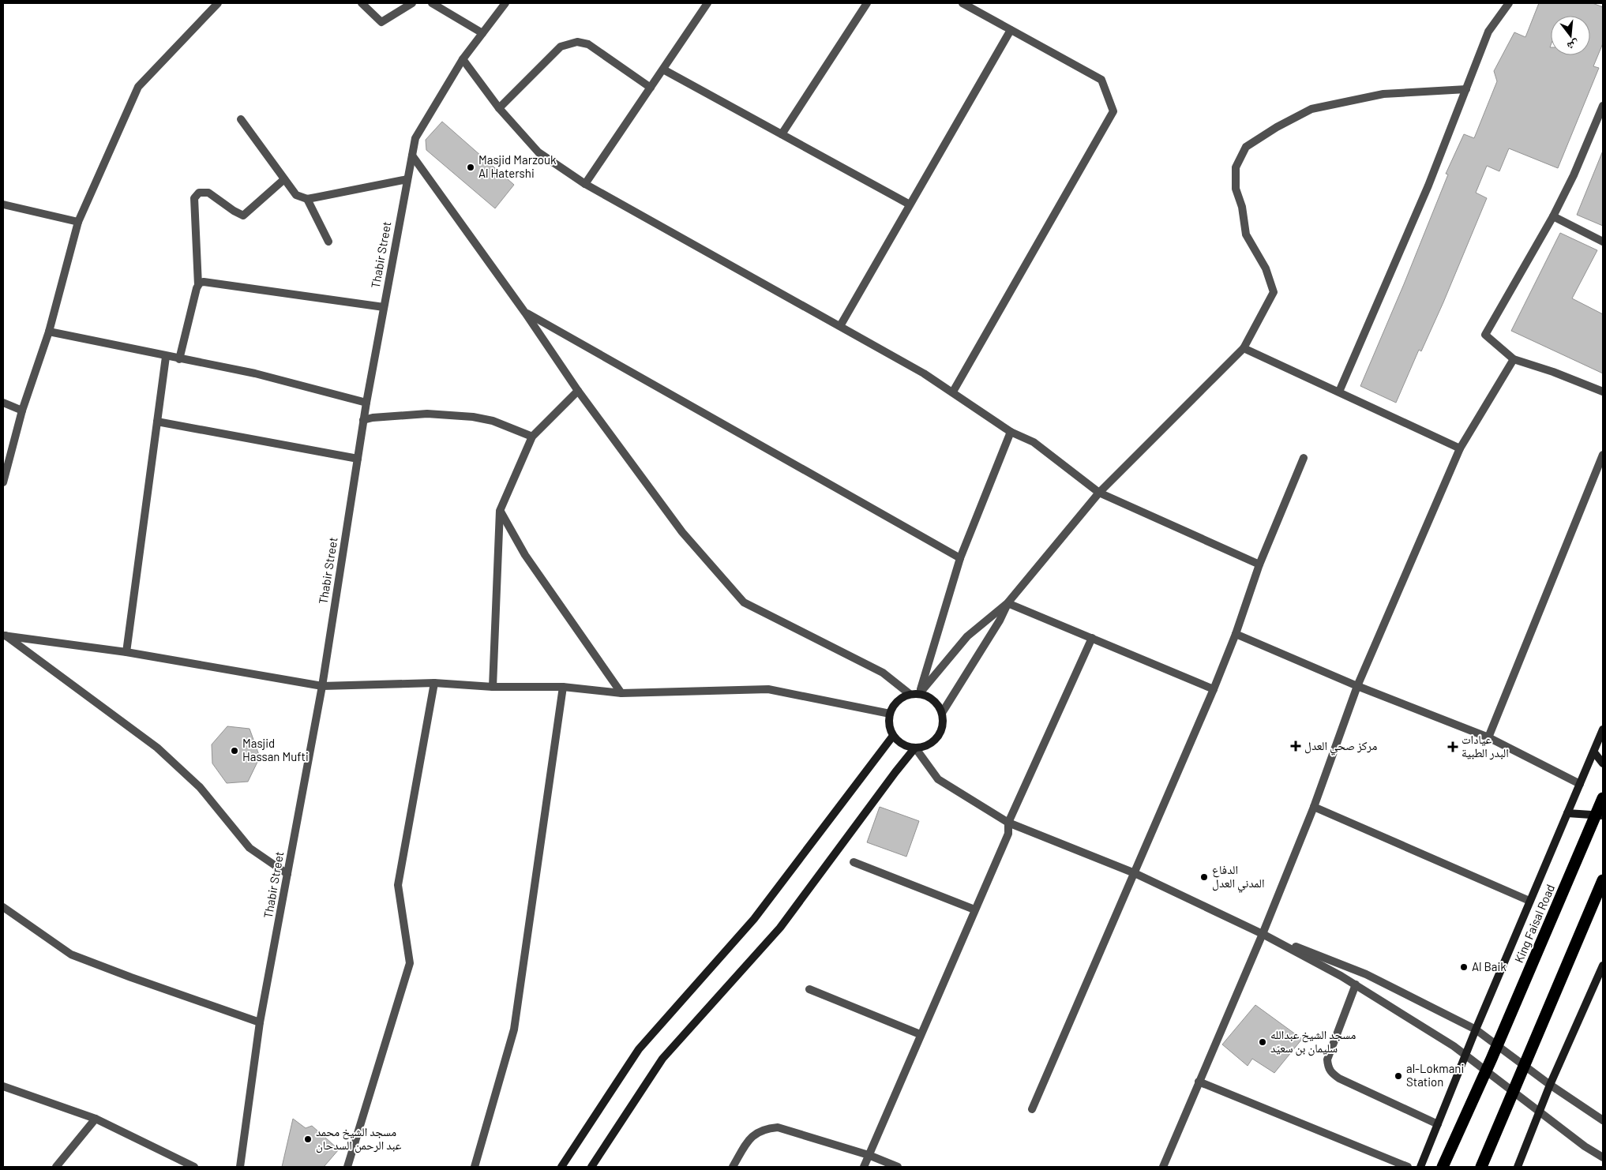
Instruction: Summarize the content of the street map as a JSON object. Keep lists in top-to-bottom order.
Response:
{
  "streets": {
    "highway": ["King Faisal Road"],
    "street": ["Thabir Street"]
  },
  "places": {
    "other": [
      "Masjid Marzouk Al Hatershi",
      "Masjid Hassan Mufti",
      "الدفاع المدني العدل",
      "Al Baik",
      "مسجد الشيخ عبدالله سليمان بن سعيّد",
      "al-Lokmani Station",
      "مسجد الشيخ محمد عبد الرحمن السدحان"
    ],
    "health": ["مركز صحي العدل", "عيادات البدر الطبية"]
  },
  "north": "bottom"
}
